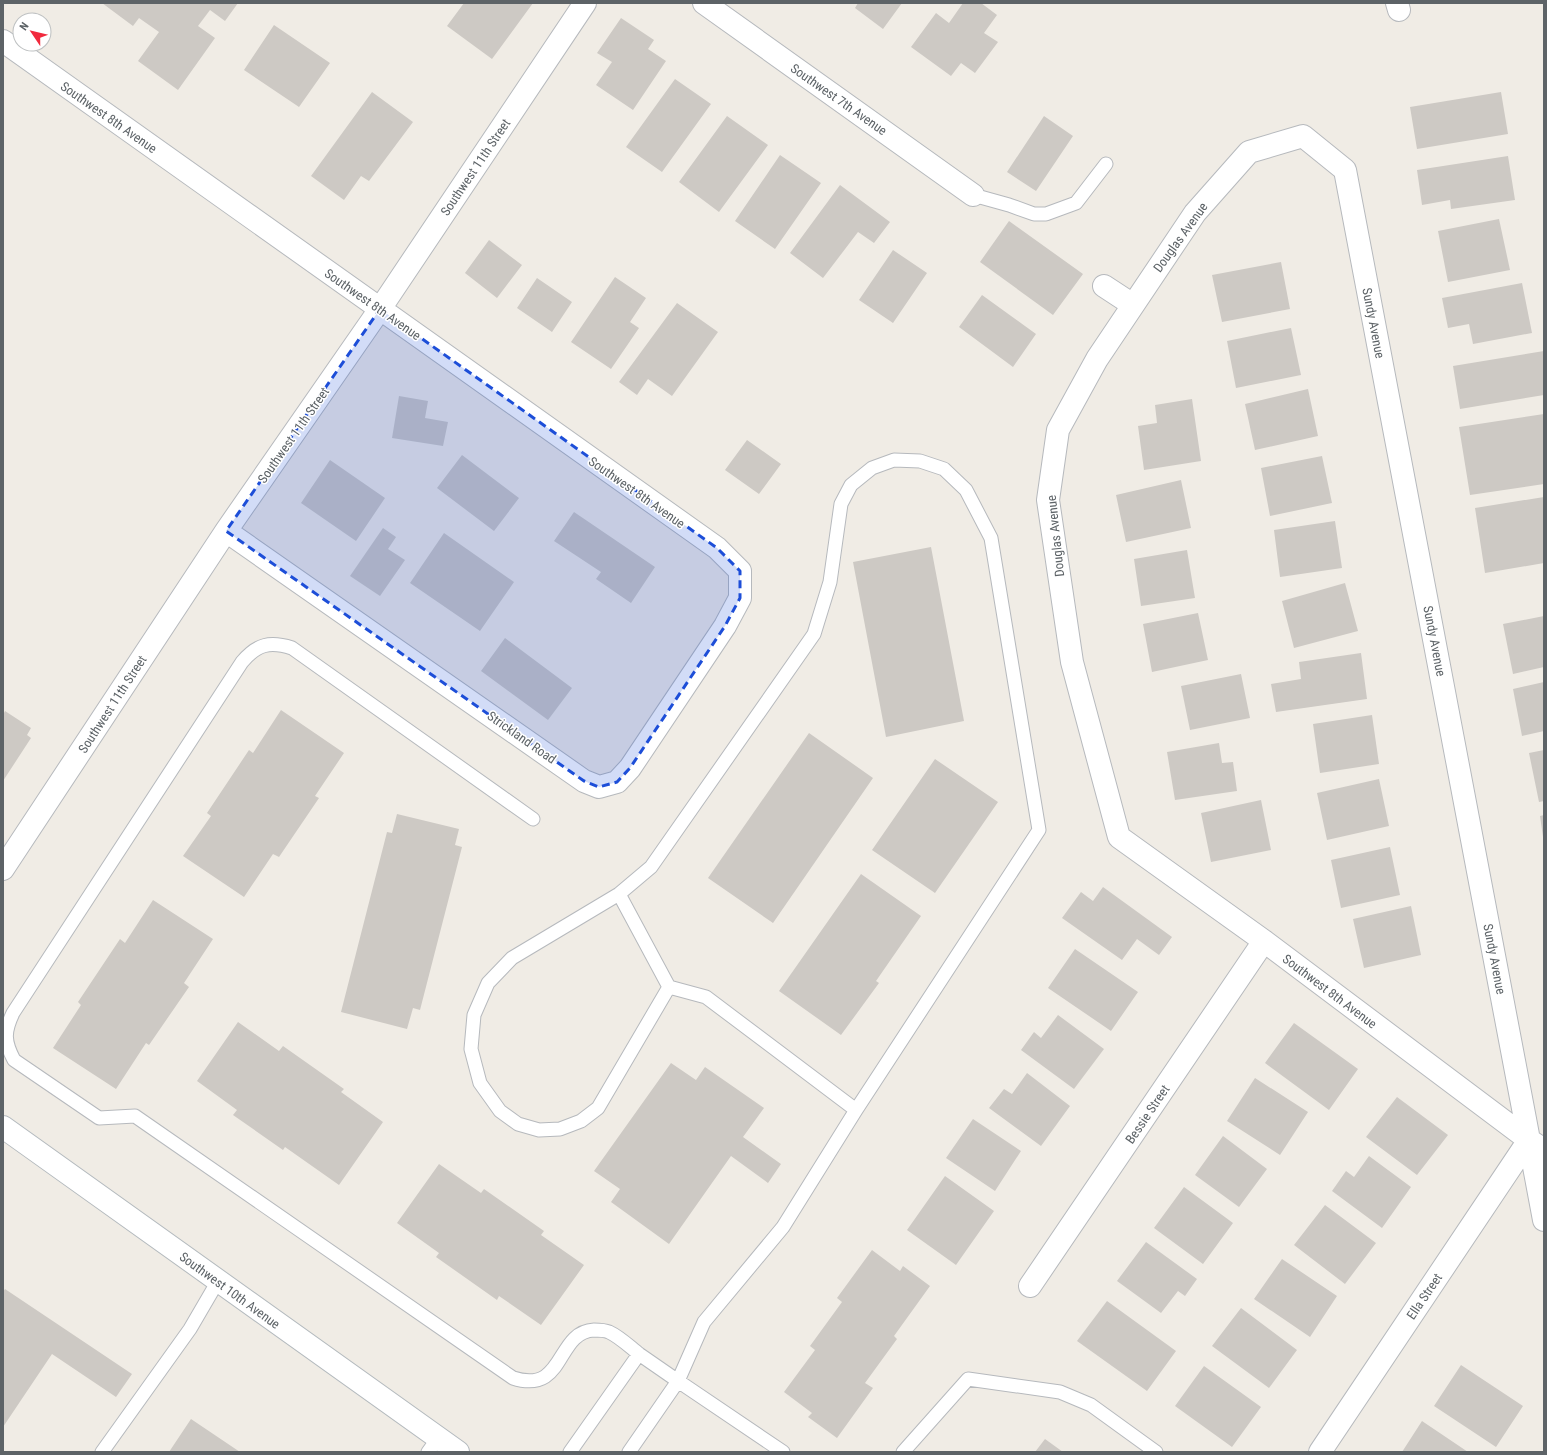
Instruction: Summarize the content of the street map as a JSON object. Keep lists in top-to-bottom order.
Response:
{
  "streets": {
    "street": [
      "Southwest 7th Avenue",
      "Southwest 8th Avenue",
      "Southwest 11th Street",
      "Douglas Avenue",
      "Sundy Avenue",
      "Strickland Road",
      "Bessie Street",
      "Southwest 10th Avenue",
      "Ella Street"
    ]
  },
  "crossings": [
    ["Southwest 8th Avenue", "Southwest 11th Street"],
    ["Southwest 8th Avenue", "Douglas Avenue"],
    ["Southwest 8th Avenue", "Sundy Avenue"],
    ["Southwest 8th Avenue", "Strickland Road"],
    ["Southwest 8th Avenue", "Bessie Street"],
    ["Southwest 8th Avenue", "Ella Street"],
    ["Southwest 11th Street", "Strickland Road"],
    ["Douglas Avenue", "Sundy Avenue"],
    ["Sundy Avenue", "Ella Street"]
  ],
  "north": "top left"
}
